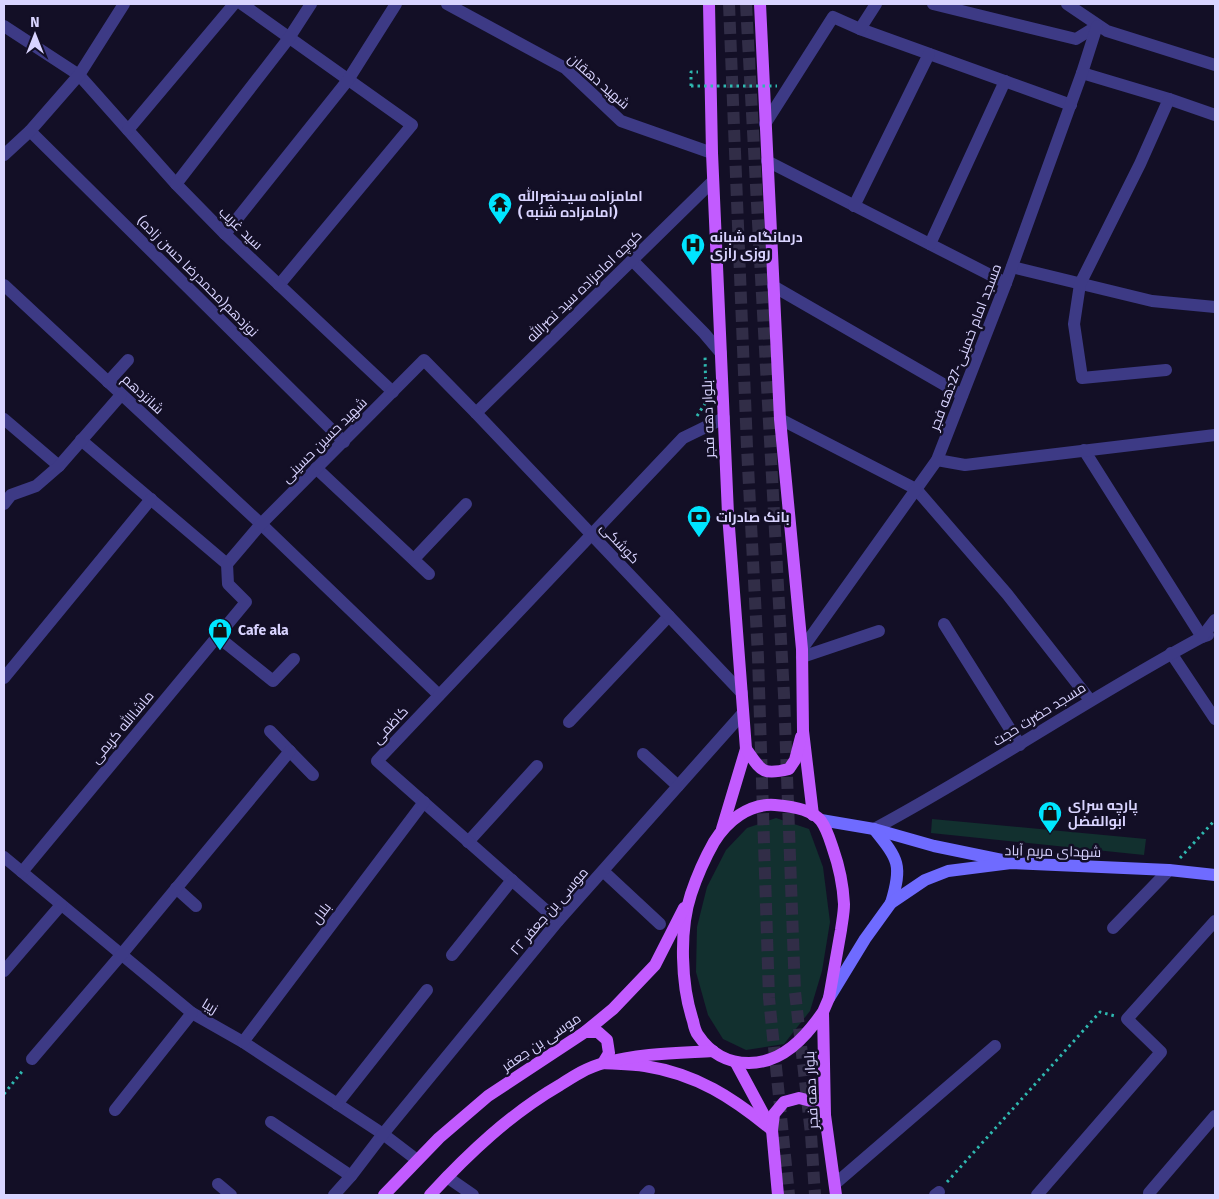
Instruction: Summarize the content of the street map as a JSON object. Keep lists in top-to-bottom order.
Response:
{
  "streets": {
    "main road": ["بلوار دهه فجر", "شهدای مریم آباد", "موسی بن جعفر"],
    "street": [
      "شهید دهقان",
      "سید غریب",
      "نوزدهم(محمدرضا حسن زاده)",
      "کوچه امامزاده سید نصرالله",
      "مسجد امام خمینی-27دهه فجر",
      "شانزدهم",
      "شهید حسین حسینی",
      "کوشکی",
      "مسجد حضرت حجت",
      "کاظمی",
      "ماشاالله کریمی",
      "موسی بن جعفر ۲۲",
      "بلال",
      "زیبا"
    ]
  },
  "crossings": [
    ["شهید دهقان", "بلوار دهه فجر"],
    ["سید غریب", "شهید حسین حسینی"],
    ["نوزدهم(محمدرضا حسن زاده)", "شهید حسین حسینی"],
    ["کوچه امامزاده سید نصرالله", "بلوار دهه فجر"],
    ["کوچه امامزاده سید نصرالله", "شهید حسین حسینی"],
    ["کوچه امامزاده سید نصرالله", "کوشکی"],
    ["شانزدهم", "شهید حسین حسینی"],
    ["شانزدهم", "کاظمی"],
    ["بلوار دهه فجر", "کوشکی"],
    ["بلوار دهه فجر", "کاظمی"],
    ["بلوار دهه فجر", "موسی بن جعفر ۲۲"],
    ["شهید حسین حسینی", "کوشکی"],
    ["شهید حسین حسینی", "ماشاالله کریمی"],
    ["کوشکی", "کاظمی"],
    ["کاظمی", "موسی بن جعفر ۲۲"],
    ["کاظمی", "بلال"],
    ["ماشاالله کریمی", "زیبا"],
    ["موسی بن جعفر ۲۲", "زیبا"],
    ["بلال", "زیبا"],
    ["زیبا", "موسی بن جعفر"]
  ],
  "places": {
    "temple": ["امامزاده سیدنصرالله ( امامزاده شنبه)"],
    "hospital": ["درمانگاه شبانه روزی رازی"],
    "bank": ["بانک صادرات"],
    "shop": ["Cafe ala", "پارچه سرای ابوالفضل"]
  },
  "north": "top"
}
